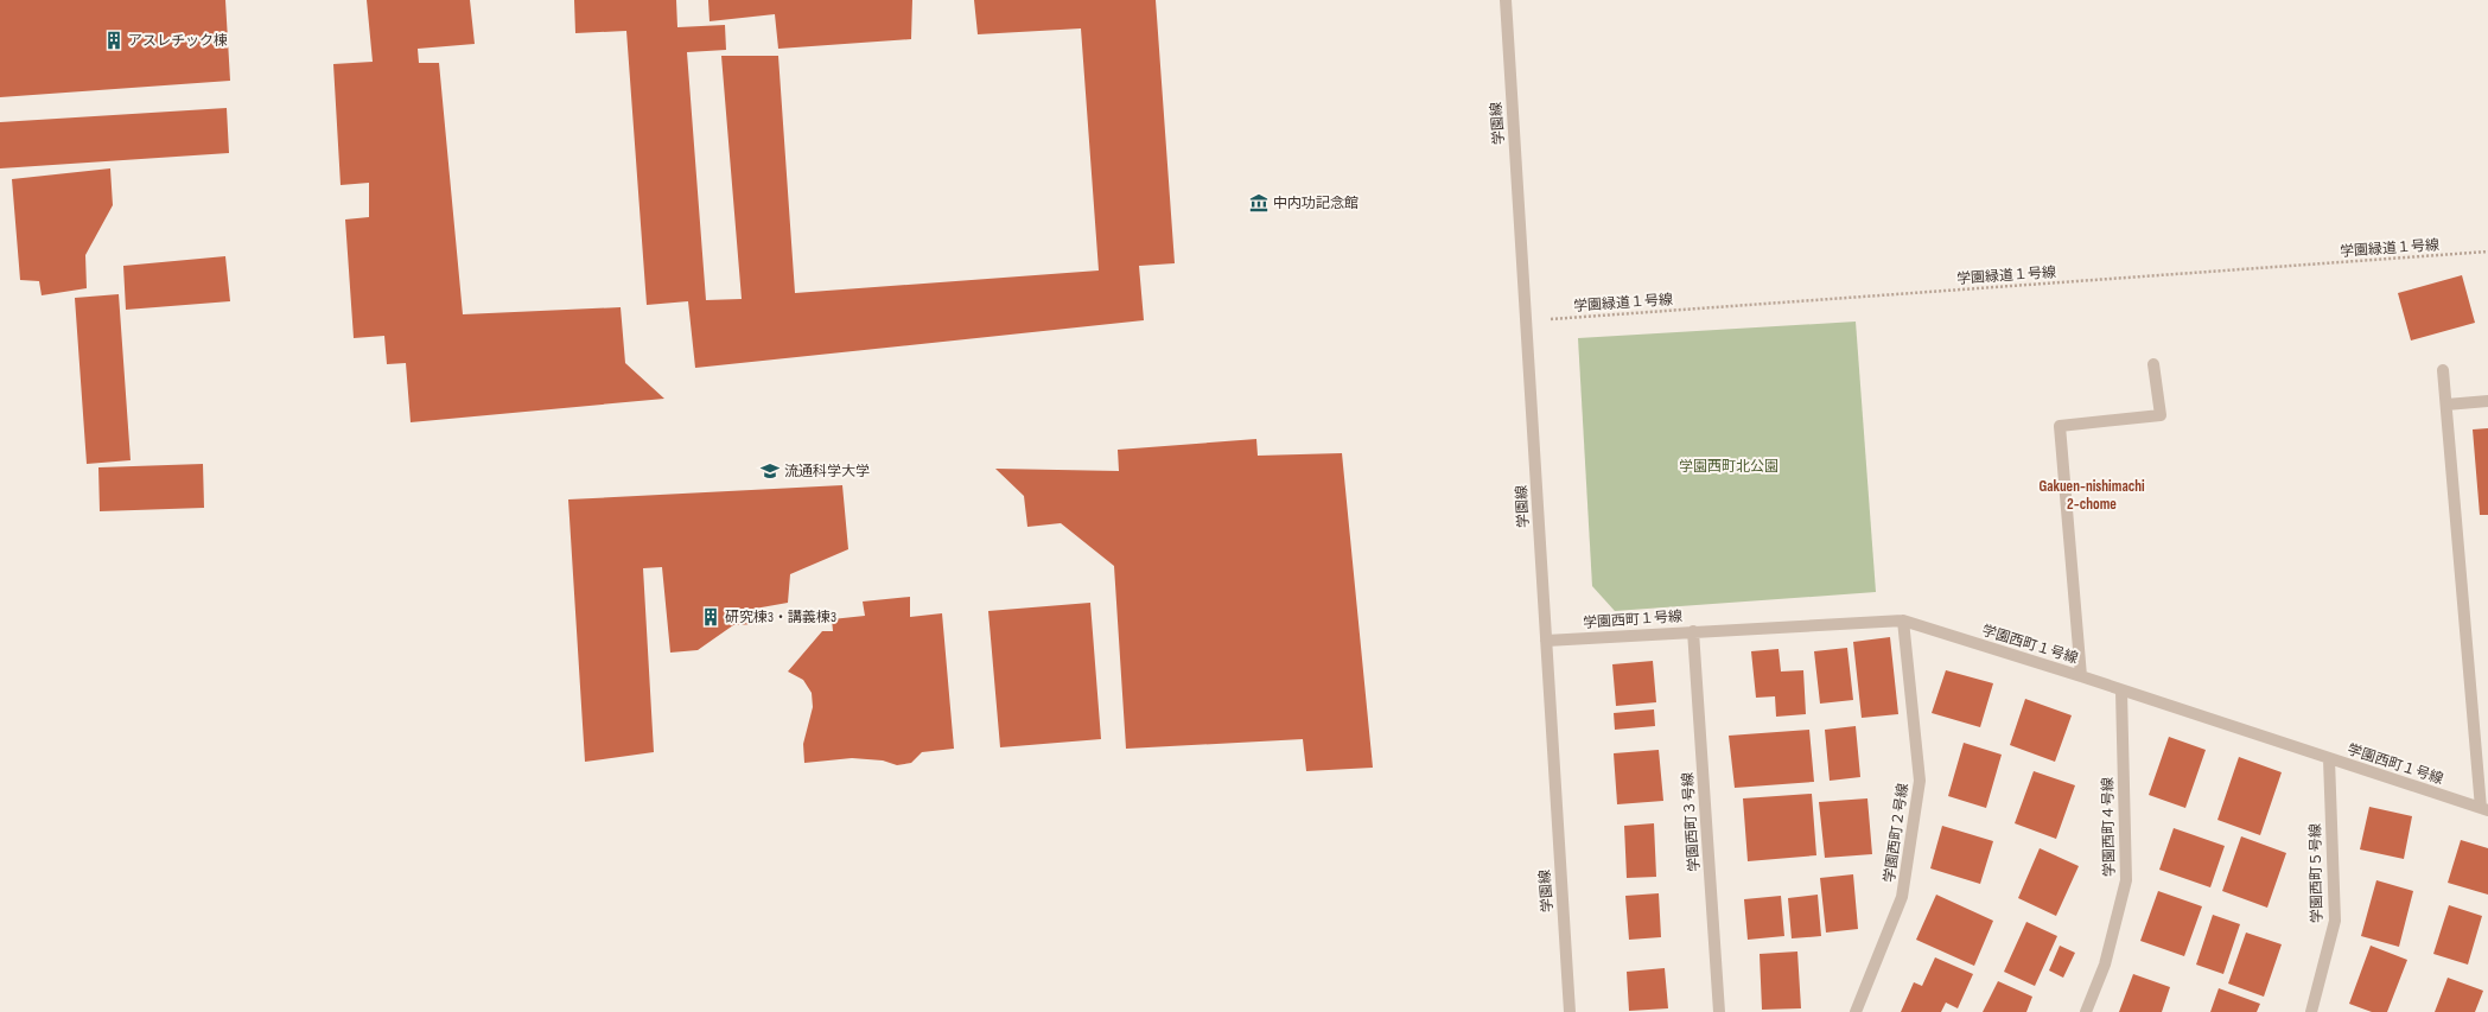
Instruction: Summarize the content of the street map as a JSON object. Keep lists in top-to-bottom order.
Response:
{
  "streets": {
    "street": [
      "学園線",
      "学園西町１号線",
      "学園西町３号線",
      "学園西町４号線",
      "学園西町２号線",
      "学園西町５号線"
    ],
    "path": ["学園緑道１号線"]
  },
  "crossings": [
    ["学園線", "学園緑道１号線"],
    ["学園線", "学園西町１号線"],
    ["学園西町１号線", "学園西町３号線"],
    ["学園西町１号線", "学園西町４号線"],
    ["学園西町１号線", "学園西町２号線"],
    ["学園西町１号線", "学園西町５号線"]
  ],
  "districts": ["Gakuen-nishimachi 2-chome"],
  "parks": ["学園西町北公園"],
  "places": {
    "building": ["アスレチック棟", "研究棟3・講義棟3"],
    "museum": ["中内功記念館"],
    "school or university": ["流通科学大学"]
  }
}
